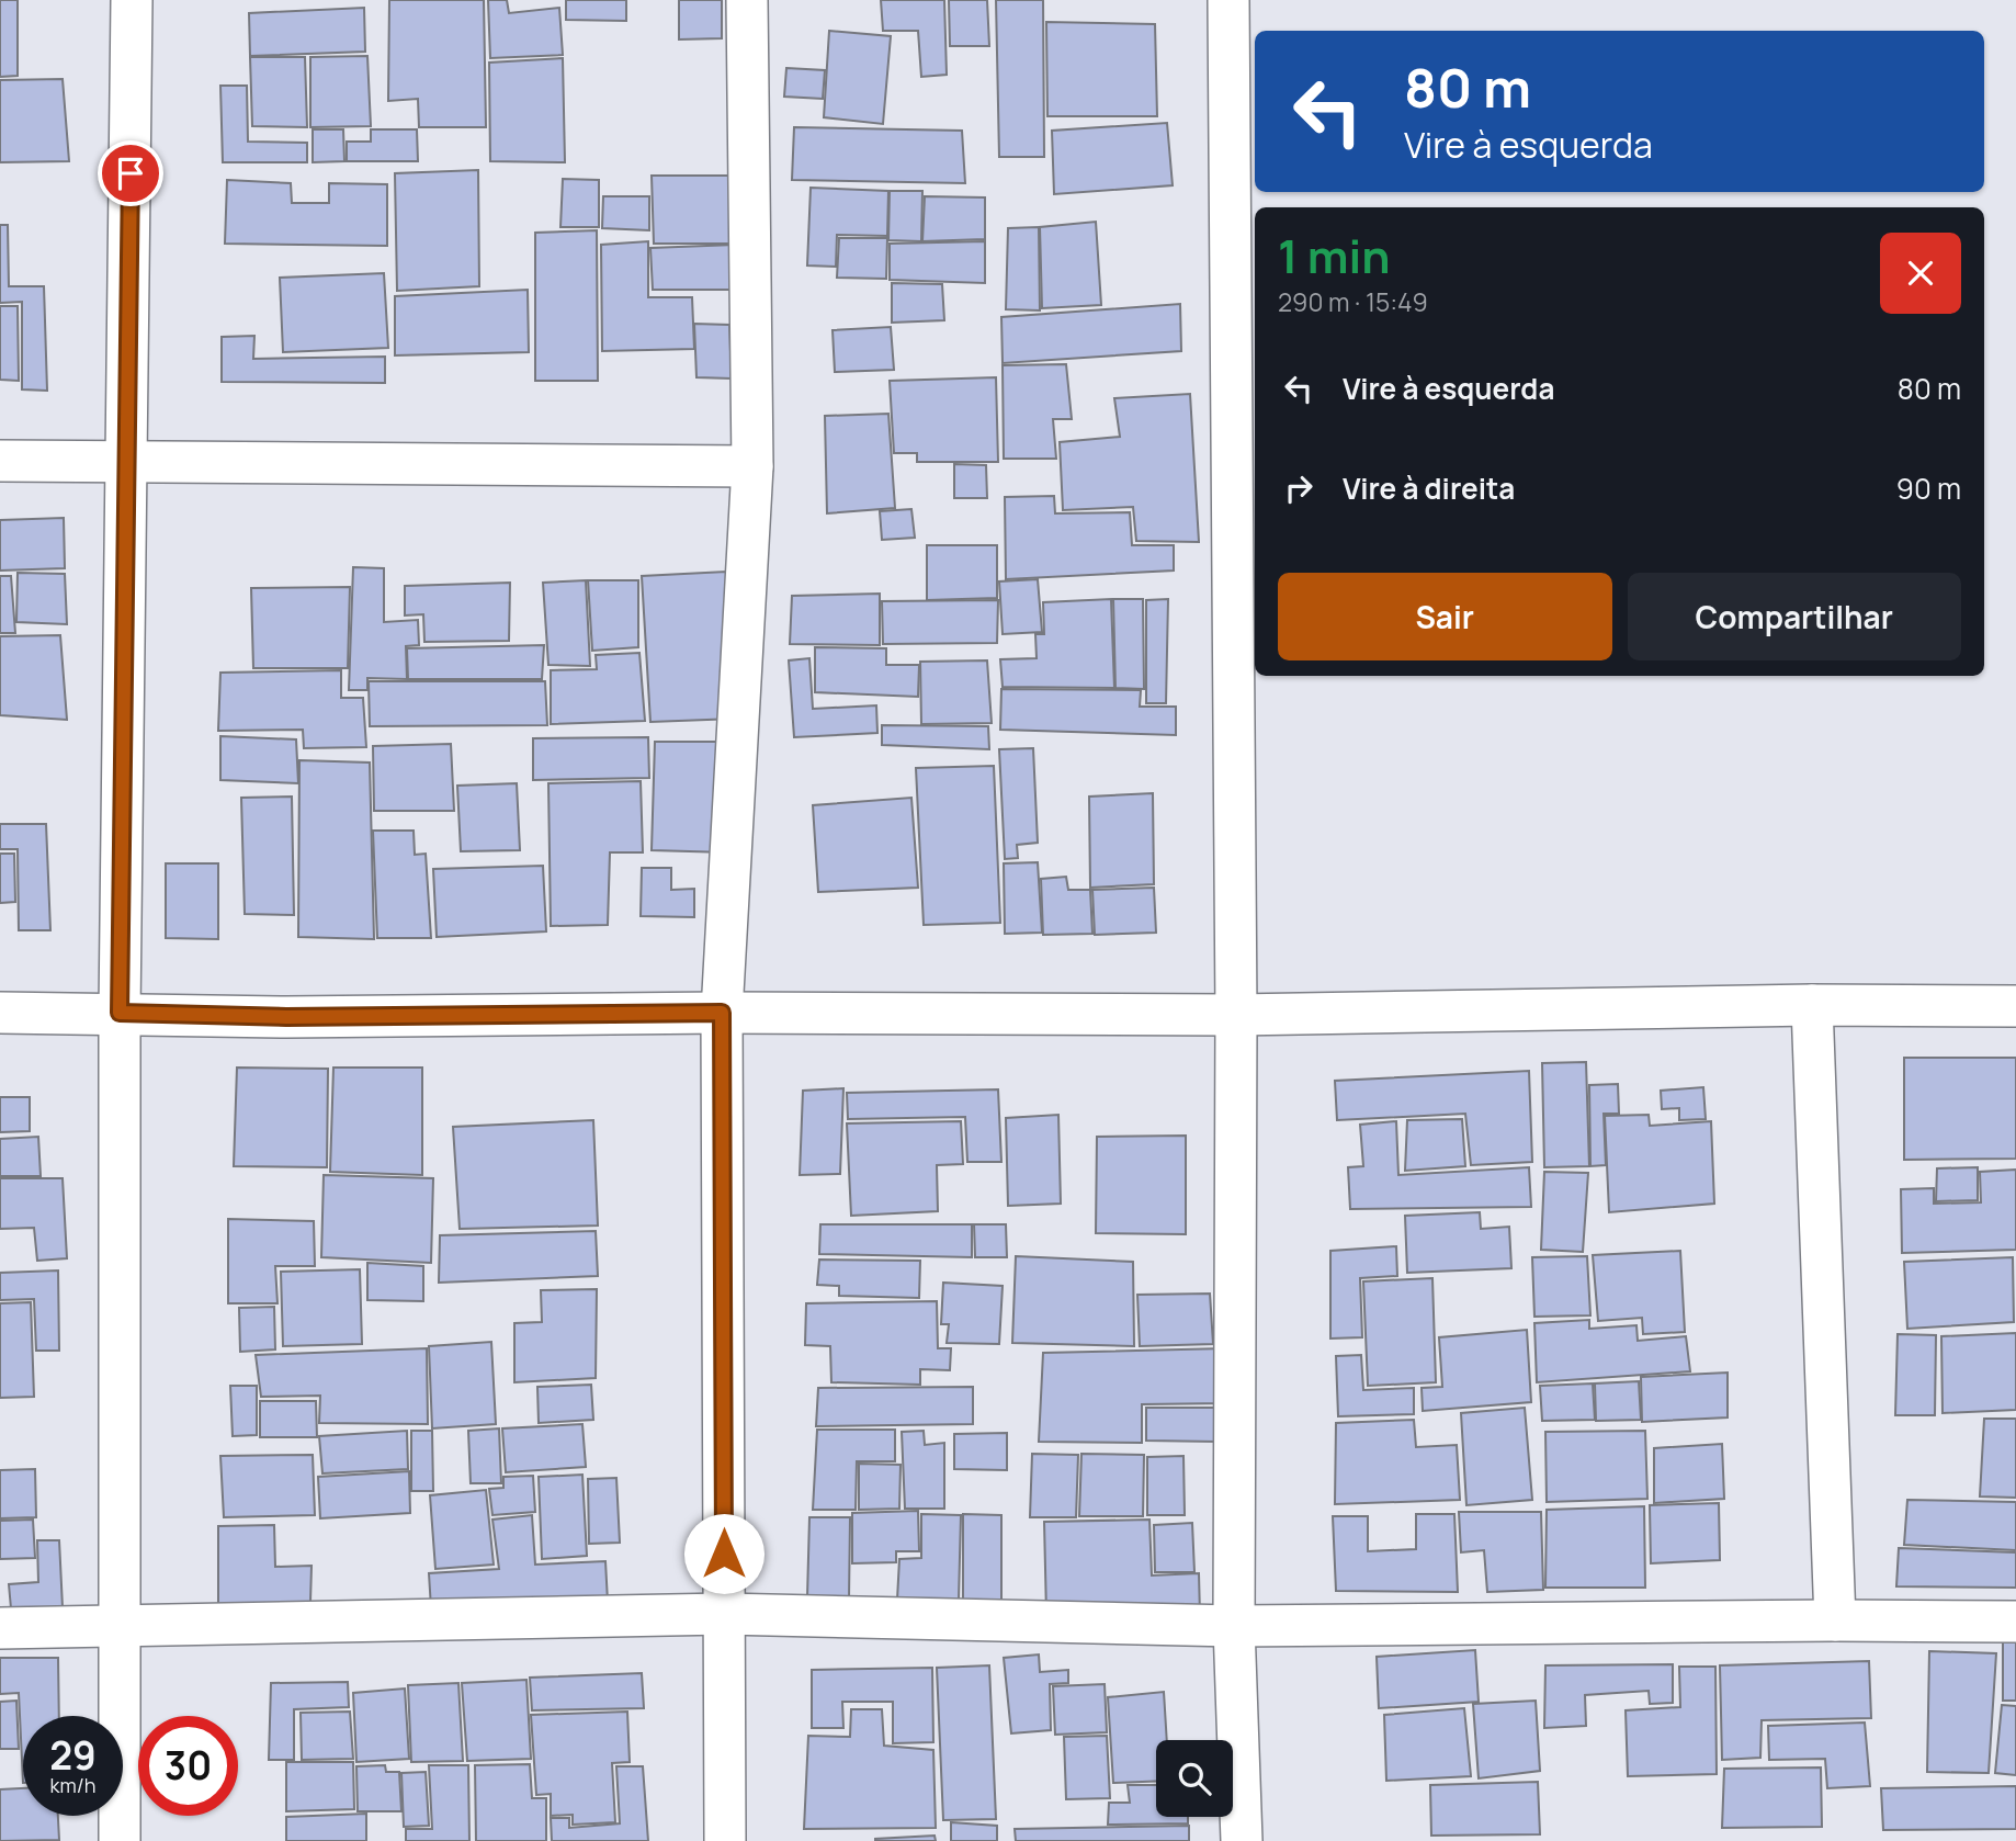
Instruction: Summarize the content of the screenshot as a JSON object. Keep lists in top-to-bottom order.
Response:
{
  "page": {
    "turn": ["80 m", "Vire à esquerda"],
    "heading": ["1 min", "290 m · 15:49"],
    "list": [
      {
        "name": "Vire à esquerda",
        "value": "80 m"
      },
      {
        "name": "Vire à direita",
        "value": "90 m"
      }
    ],
    "buttons": ["Sair", "Compartilhar"],
    "speed": "29 km/h",
    "limit": "30"
  }
}
